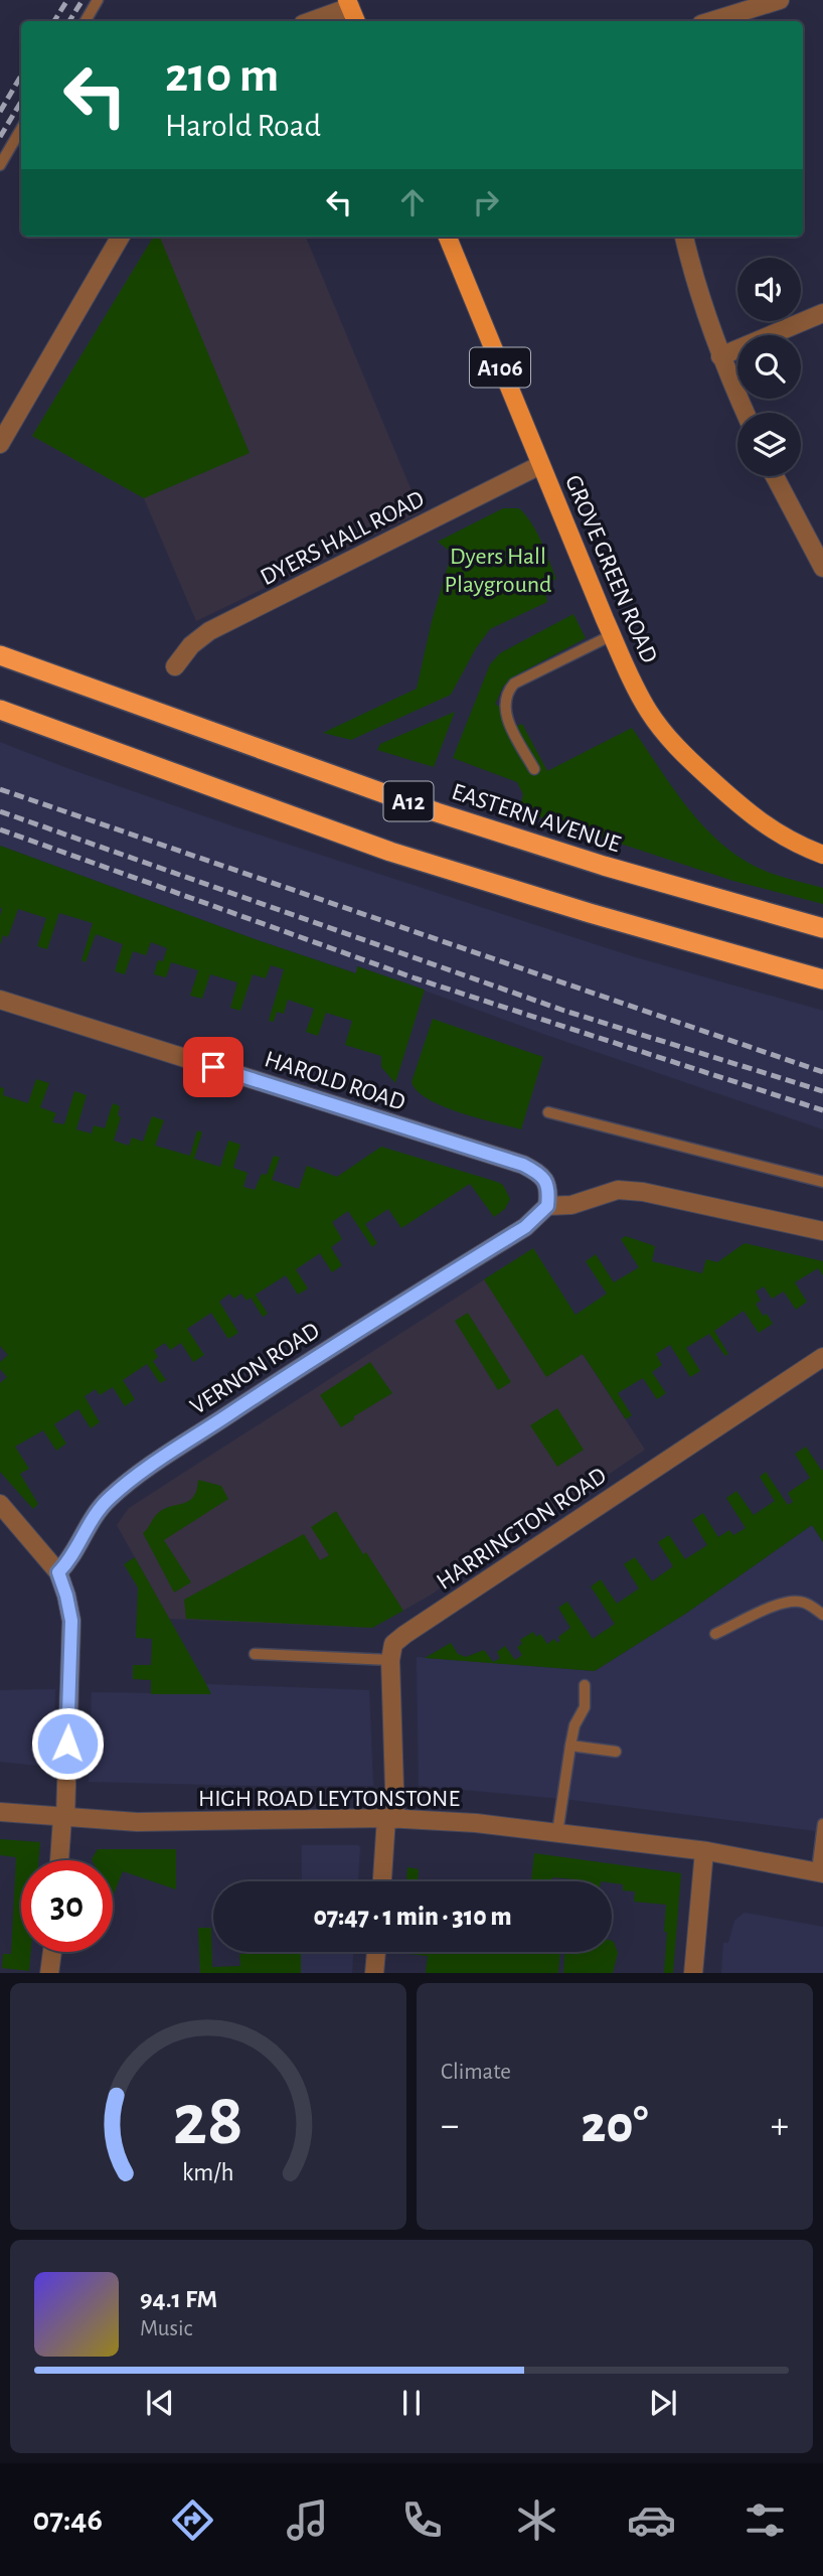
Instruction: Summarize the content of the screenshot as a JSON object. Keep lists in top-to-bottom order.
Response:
{
  "streets": {
    "highway": ["A12", "EASTERN AVENUE"],
    "main road": ["A106", "GROVE GREEN ROAD"],
    "street": [
      "DYERS HALL ROAD",
      "HAROLD ROAD",
      "VERNON ROAD",
      "HARRINGTON ROAD",
      "HIGH ROAD LEYTONSTONE"
    ]
  },
  "crossings": [
    ["DYERS HALL ROAD", "GROVE GREEN ROAD"],
    ["HAROLD ROAD", "VERNON ROAD"]
  ],
  "parks": ["Dyers Hall Playground"],
  "page": {
    "turn": ["210 m", "Harold Road"],
    "limit": "30",
    "trip": "07:47 · 1 min · 310 m",
    "tile": "Climate",
    "heat": ["−", "20°", "+"],
    "song": ["94.1 FM", "Music"],
    "tabs": "07:46",
    "gauge": ["28", "km/h"]
  }
}
